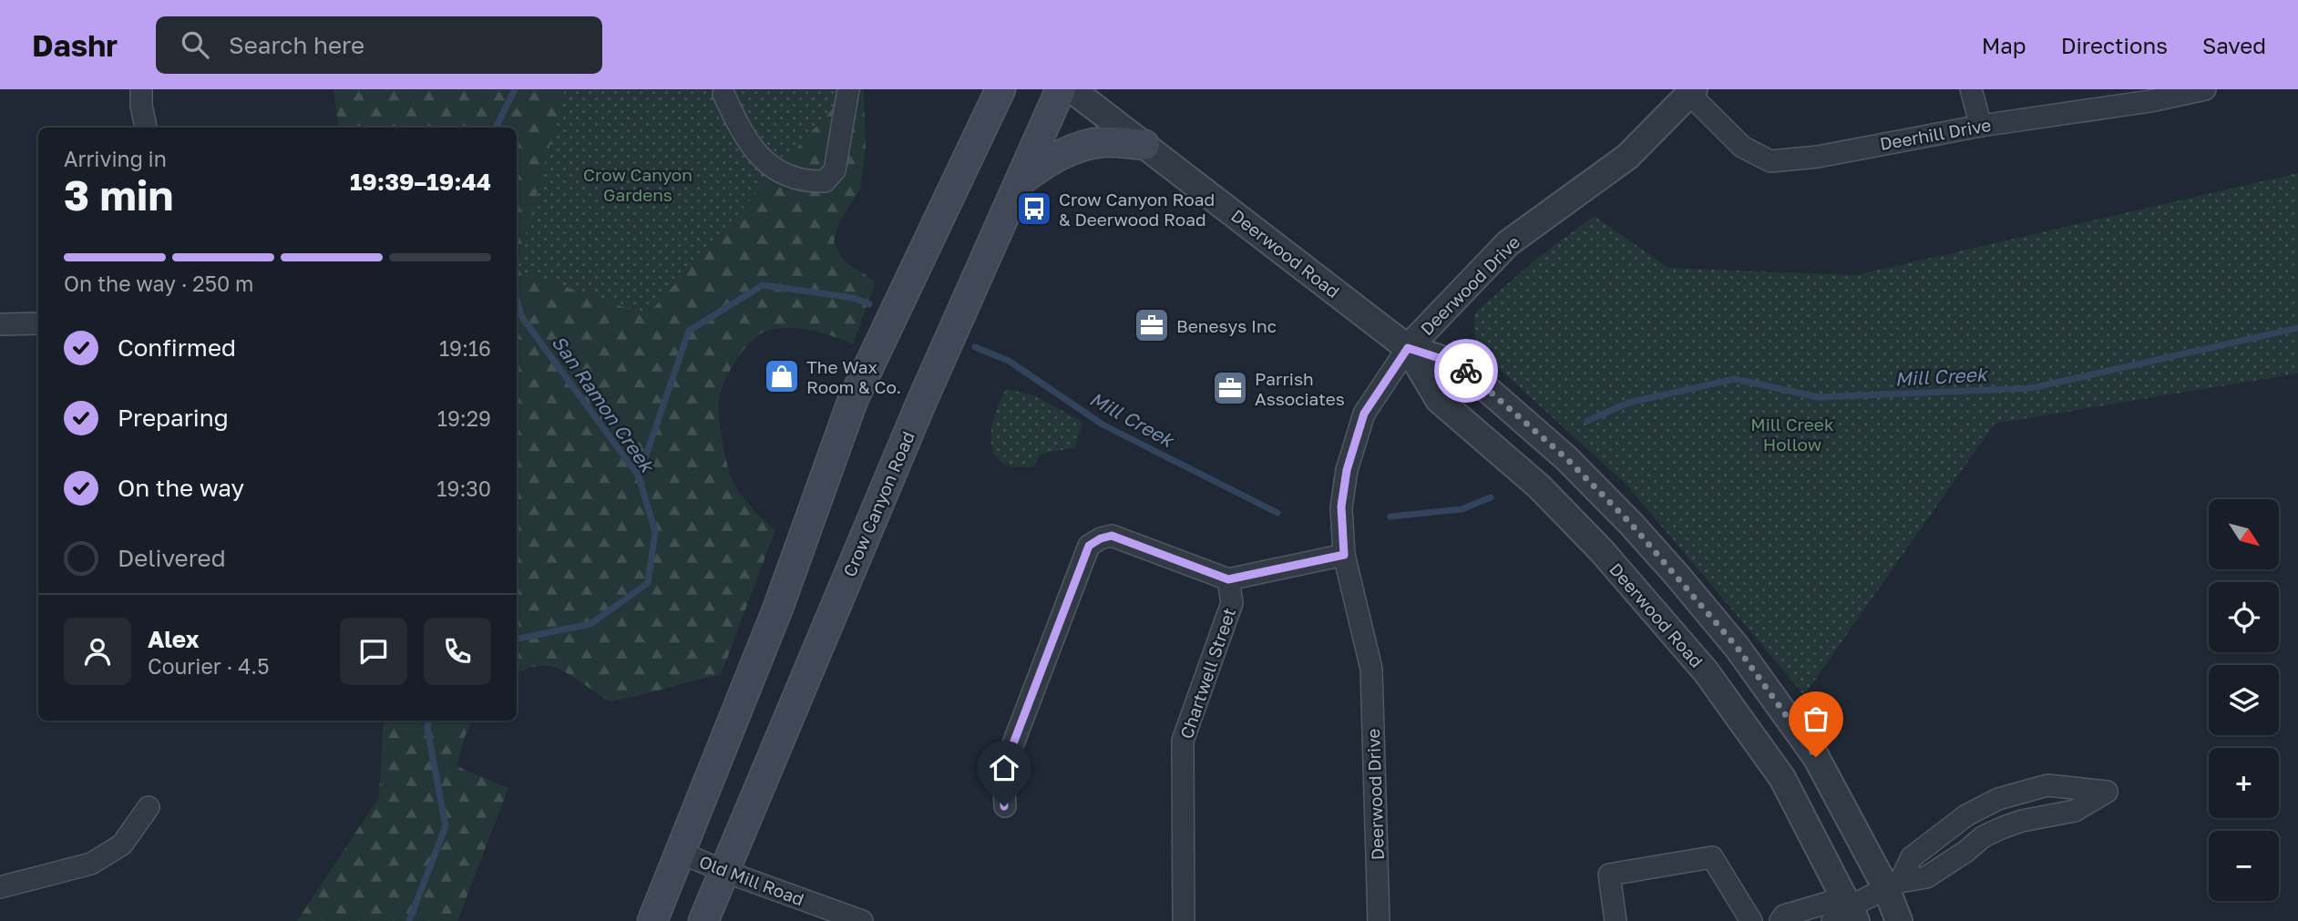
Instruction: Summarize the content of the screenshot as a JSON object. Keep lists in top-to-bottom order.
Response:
{
  "streets": {
    "main road": ["Crow Canyon Road"],
    "street": [
      "Deerhill Drive",
      "Deerwood Road",
      "Deerwood Drive",
      "Chartwell Street",
      "Old Mill Road"
    ]
  },
  "crossings": [
    ["Deerhill Drive", "Deerwood Drive"],
    ["Deerwood Road", "Deerwood Drive"],
    ["Crow Canyon Road", "Old Mill Road"]
  ],
  "water": ["Mill Creek", "San Ramon Creek"],
  "parks": ["Crow Canyon Gardens", "Mill Creek Hollow"],
  "places": {
    "bus stop": ["Crow Canyon Road & Deerwood Road"],
    "office": ["Benesys Inc", "Parrish Associates"],
    "shop": ["The Wax Room & Co."]
  },
  "north": "bottom right",
  "page": {
    "header": "Dashr",
    "search": "Search here",
    "nav": ["Map", "Directions", "Saved"],
    "heading": ["3 min", "Arriving in", "19:39–19:44"],
    "panel": ["Alex", "Courier · 4.5"],
    "bar": "On the way · 250 m",
    "list": [
      ["Confirmed", "19:16"],
      ["Preparing", "19:29"],
      ["On the way", "19:30"],
      "Delivered"
    ],
    "map_buttons": ["+", "−"]
  }
}
